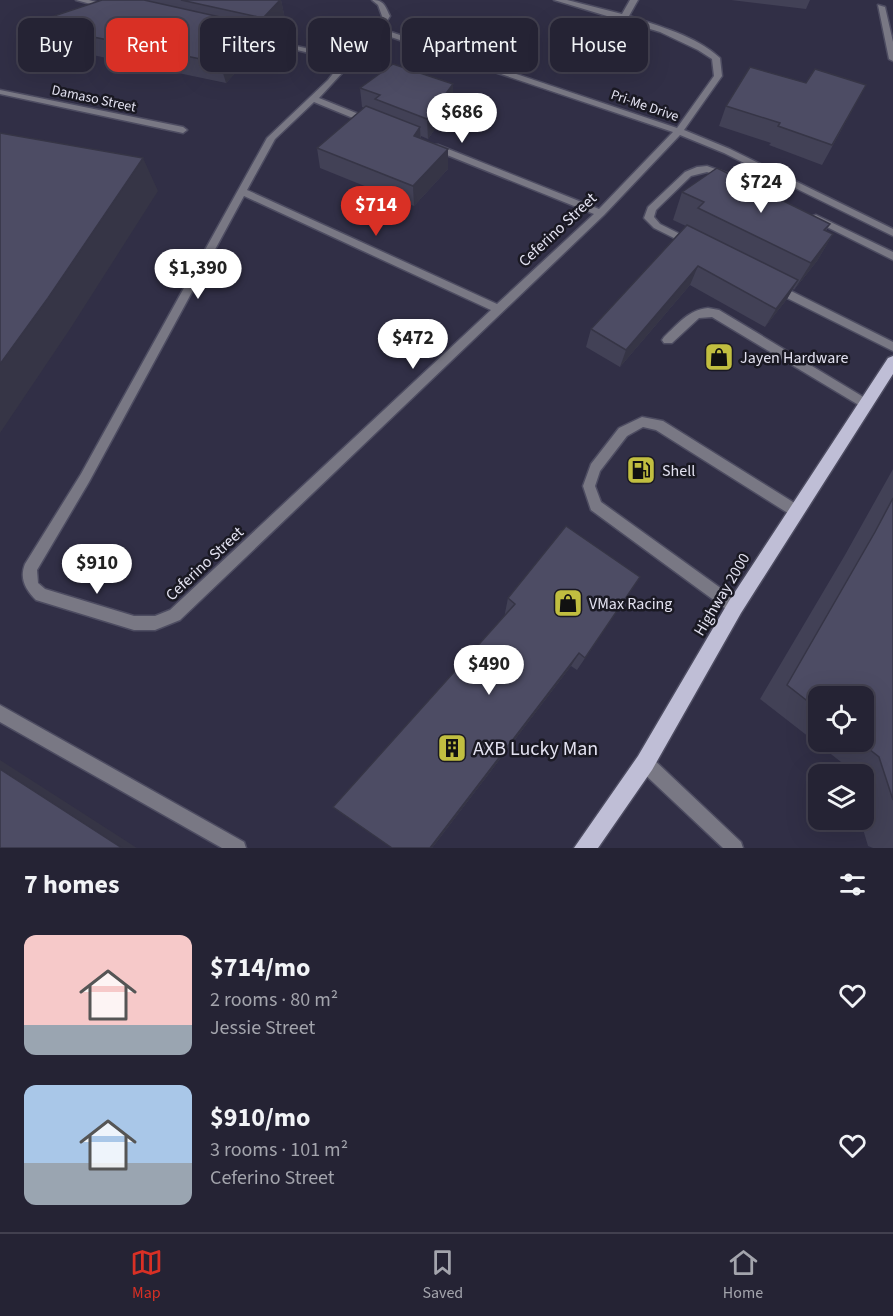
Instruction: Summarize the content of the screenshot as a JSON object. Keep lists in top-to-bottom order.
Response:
{
  "streets": {
    "main road": ["Highway 2000"],
    "street": ["Damaso Street", "Pri-Me Drive", "Ceferino Street"]
  },
  "crossings": [
    ["Pri-Me Drive", "Ceferino Street"]
  ],
  "places": {
    "shop": ["Jayen Hardware", "VMax Racing"],
    "fuel station": ["Shell"],
    "building": ["AXB Lucky Man"]
  },
  "page": {
    "chip": [
      "Buy",
      "Rent",
      "Filters",
      "New",
      "Apartment",
      "House"
    ],
    "price": [
      "$686",
      "$724",
      "$714",
      "$1,390",
      "$472",
      "$910",
      "$490"
    ],
    "heading": "7 homes",
    "list": [
      {
        "name": "$714/mo",
        "note": "2 rooms · 80 m² · Jessie Street"
      },
      {
        "name": "$910/mo",
        "note": "3 rooms · 101 m² · Ceferino Street"
      }
    ],
    "tabs": ["Map", "Saved", "Home"]
  }
}
